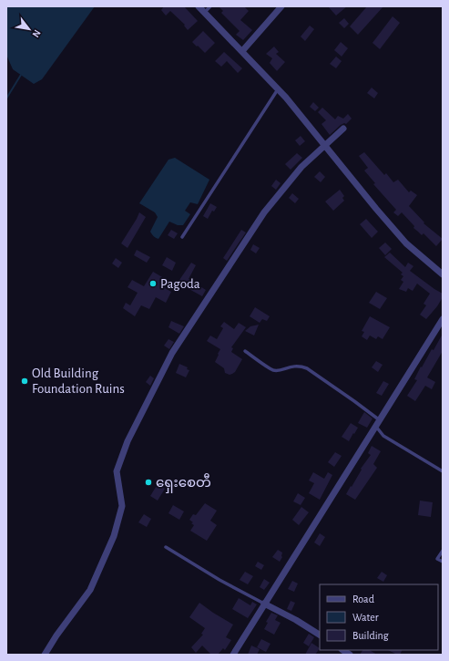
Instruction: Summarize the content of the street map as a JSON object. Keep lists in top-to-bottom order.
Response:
{
  "places": ["Pagoda", "Old Building Foundation Ruins", "ရှေးစေတီ"],
  "legend": ["Road", "Water", "Building"],
  "north": "bottom right"
}
